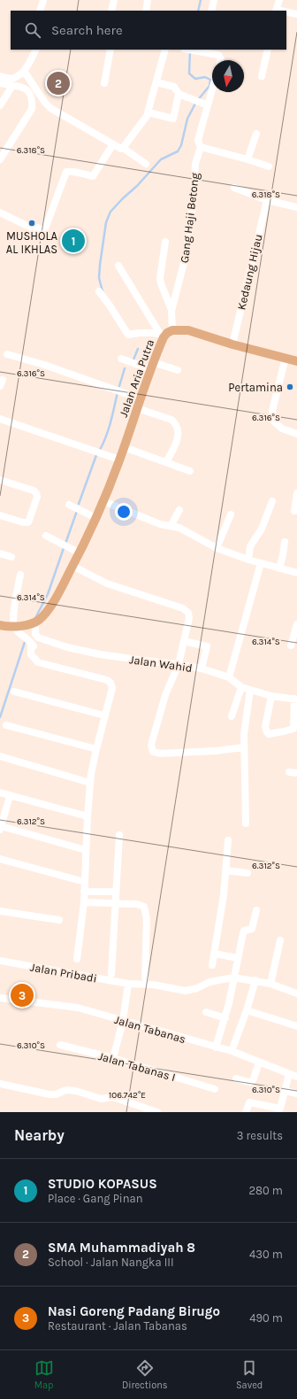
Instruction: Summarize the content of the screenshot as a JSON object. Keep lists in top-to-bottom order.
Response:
{
  "streets": {
    "main road": ["Jalan Aria Putra"],
    "street": [
      "Gang Haji Betong",
      "Kedaung Hijau",
      "Jalan Wahid",
      "Jalan Pribadi",
      "Jalan Tabanas",
      "Jalan Tabanas I"
    ]
  },
  "crossings": [
    ["Gang Haji Betong", "Jalan Aria Putra"],
    ["Jalan Aria Putra", "Jalan Wahid"]
  ],
  "places": ["MUSHOLA AL IKHLAS", "Pertamina"],
  "north": "bottom",
  "page": {
    "search": "Search here",
    "pins": ["2", "1", "3"],
    "heading": ["Nearby", "3 results"],
    "list": [
      {
        "mark": "1",
        "name": "STUDIO KOPASUS",
        "note": "Place · Gang Pinan",
        "value": "280 m"
      },
      {
        "mark": "2",
        "name": "SMA Muhammadiyah 8",
        "note": "School · Jalan Nangka III",
        "value": "430 m"
      },
      {
        "mark": "3",
        "name": "Nasi Goreng Padang Birugo",
        "note": "Restaurant · Jalan Tabanas",
        "value": "490 m"
      }
    ],
    "nav": ["Map", "Directions", "Saved"]
  },
  "coordinates": [
    "6.318°S",
    "6.316°S",
    "6.314°S",
    "6.312°S",
    "6.310°S",
    "106.742°E"
  ]
}
